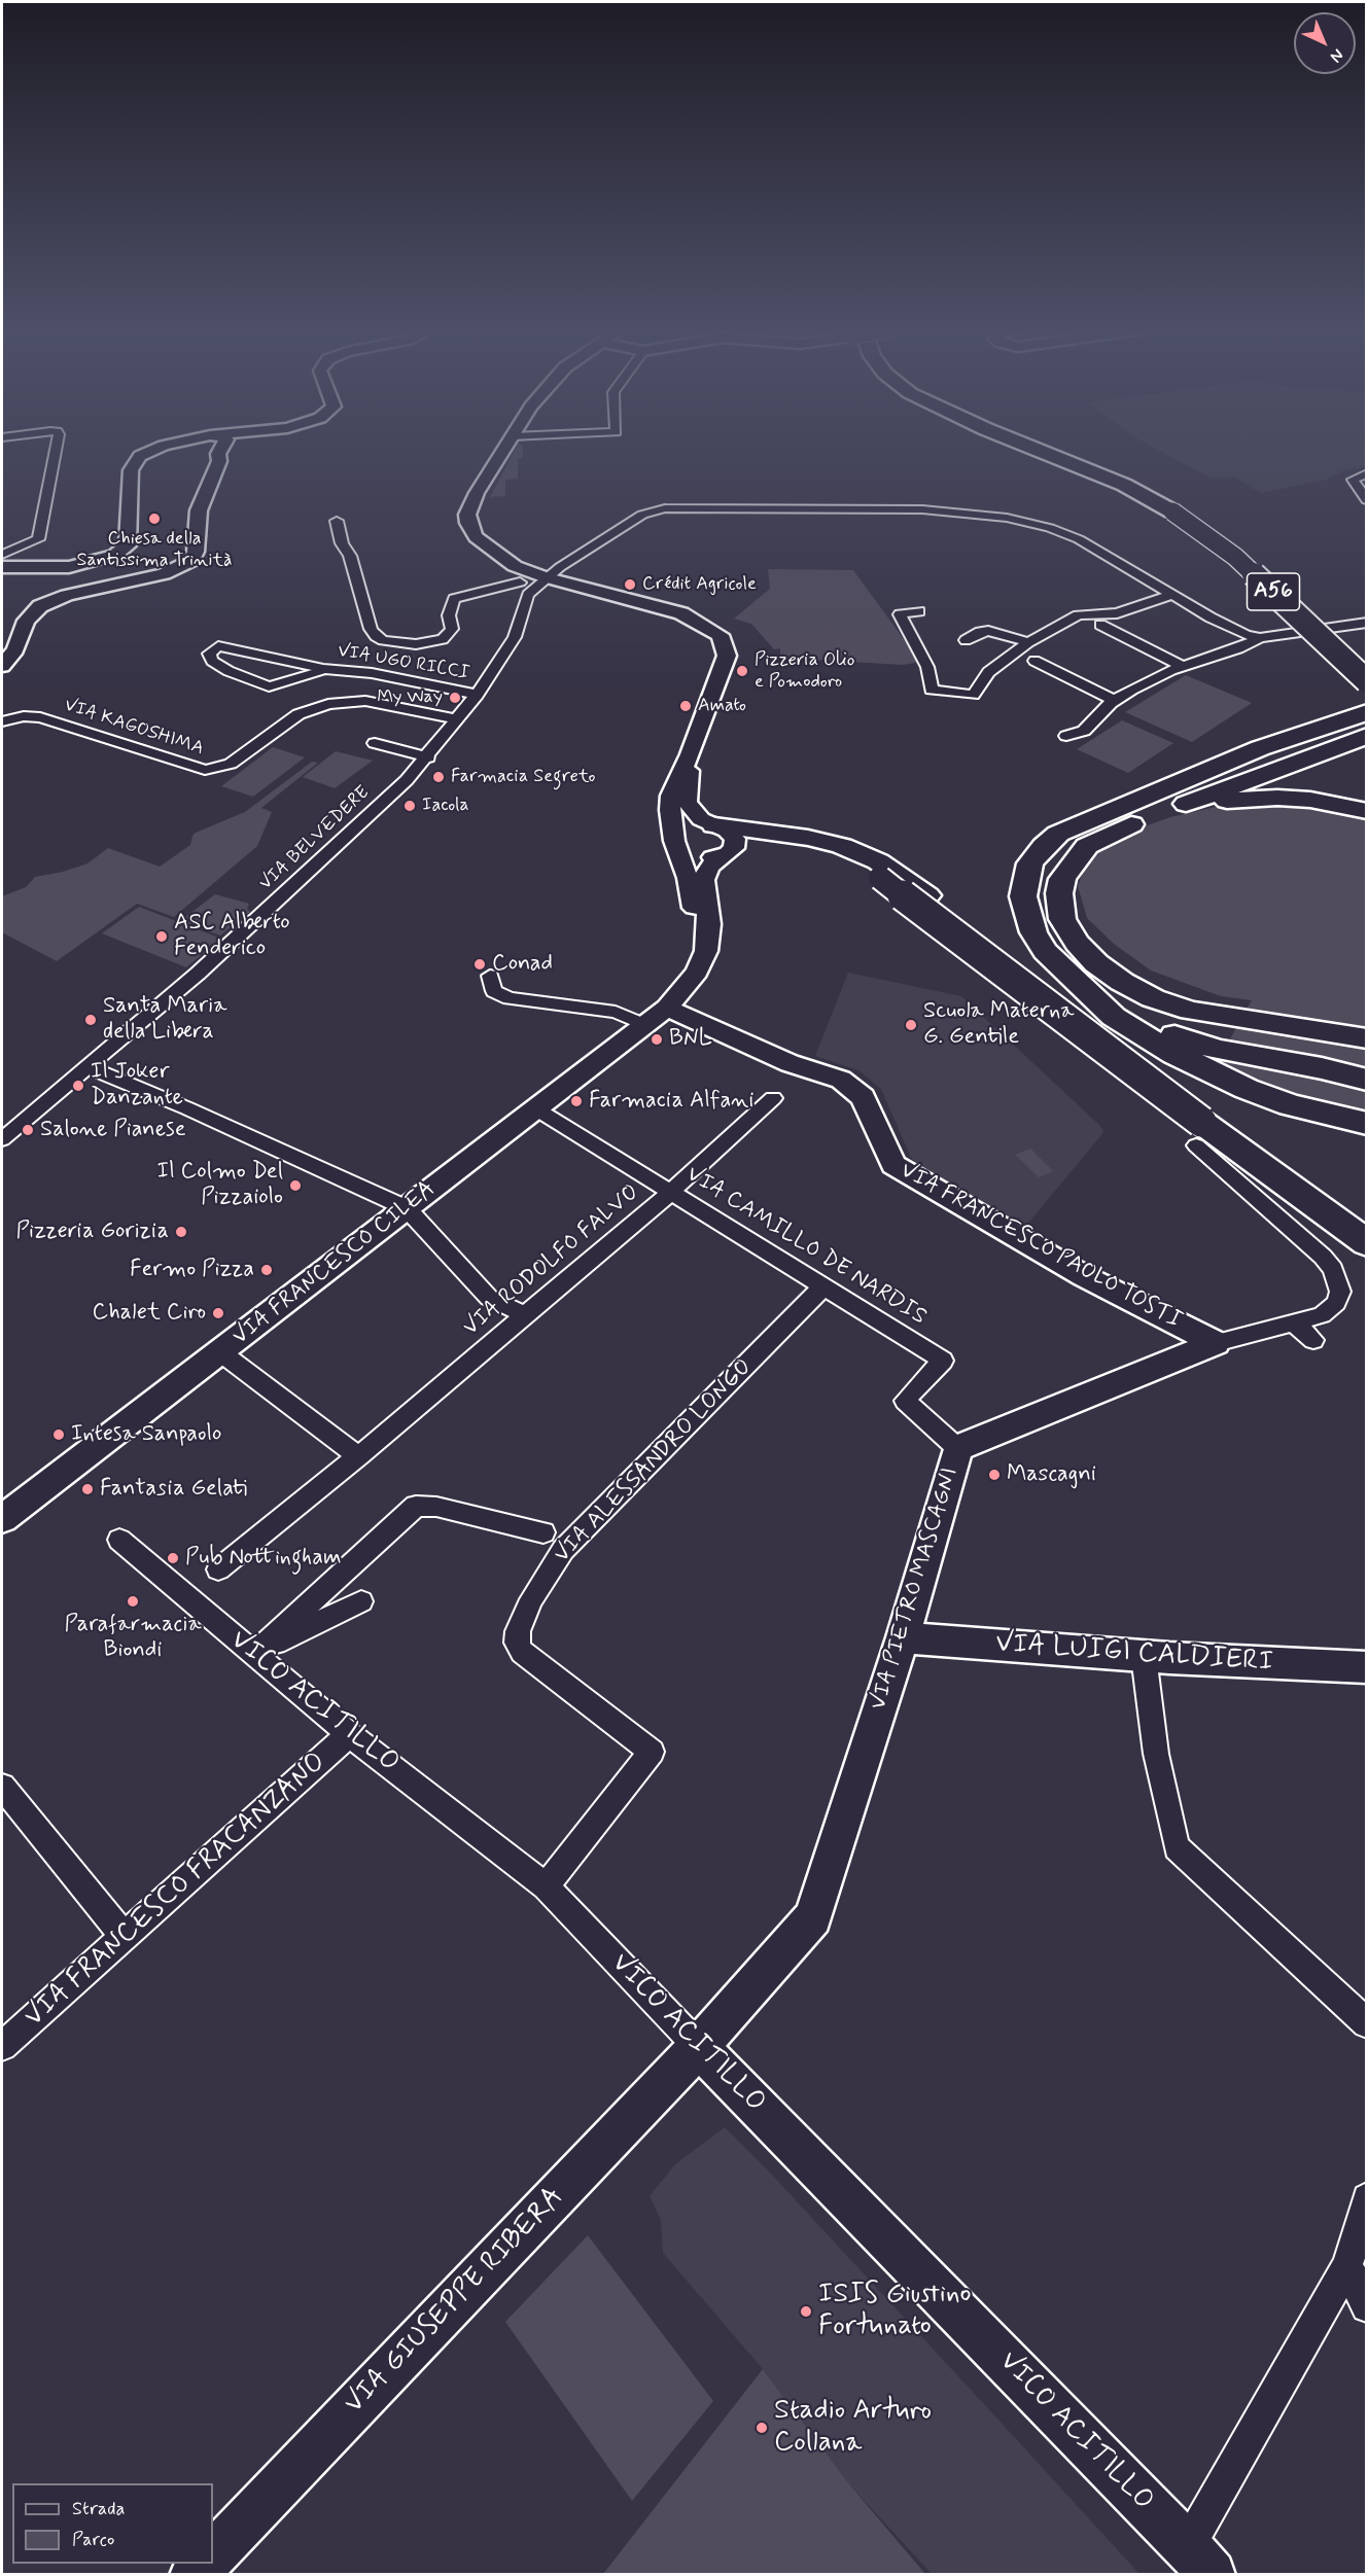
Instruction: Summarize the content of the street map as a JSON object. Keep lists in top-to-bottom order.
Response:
{
  "streets": {
    "highway": ["A56"],
    "main road": [
      "VIA FRANCESCO PAOLO TOSTI",
      "VIA FRANCESCO CILEA",
      "VIA PIETRO MASCAGNI",
      "VIA LUIGI CALDIERI",
      "VICO ACITILLO",
      "VIA GIUSEPPE RIBERA"
    ],
    "street": [
      "VIA UGO RICCI",
      "VIA KAGOSHIMA",
      "VIA BELVEDERE",
      "VIA CAMILLO DE NARDIS",
      "VIA RODOLFO FALVO",
      "VIA ALESSANDRO LONGO",
      "VIA FRANCESCO FRACANZANO"
    ]
  },
  "crossings": [
    ["VIA UGO RICCI", "VIA BELVEDERE"],
    ["VIA KAGOSHIMA", "VIA BELVEDERE"],
    ["VIA CAMILLO DE NARDIS", "VIA RODOLFO FALVO"],
    ["VIA CAMILLO DE NARDIS", "VIA FRANCESCO CILEA"],
    ["VIA CAMILLO DE NARDIS", "VIA ALESSANDRO LONGO"],
    ["VIA CAMILLO DE NARDIS", "VIA PIETRO MASCAGNI"],
    ["VIA FRANCESCO PAOLO TOSTI", "VIA FRANCESCO CILEA"],
    ["VIA FRANCESCO PAOLO TOSTI", "VIA PIETRO MASCAGNI"],
    ["VIA ALESSANDRO LONGO", "VICO ACITILLO"],
    ["VIA PIETRO MASCAGNI", "VIA LUIGI CALDIERI"],
    ["VIA PIETRO MASCAGNI", "VICO ACITILLO"],
    ["VIA PIETRO MASCAGNI", "VIA GIUSEPPE RIBERA"],
    ["VICO ACITILLO", "VIA FRANCESCO FRACANZANO"],
    ["VICO ACITILLO", "VIA GIUSEPPE RIBERA"]
  ],
  "places": [
    "Chiesa della Santissima Trinità",
    "Crédit Agricole",
    "Pizzeria Olio e Pomodoro",
    "My Way",
    "Amato",
    "Farmacia Segreto",
    "Iacola",
    "ASC Alberto Fenderico",
    "Conad",
    "Santa Maria della Libera",
    "Scuola Materna G. Gentile",
    "BNL",
    "Il Joker Danzante",
    "Farmacia Alfani",
    "Salone Pianese",
    "Il Colmo Del Pizzaiolo",
    "Pizzeria Gorizia",
    "Fermo Pizza",
    "Chalet Ciro",
    "Intesa Sanpaolo",
    "Mascagni",
    "Fantasia Gelati",
    "Pub Nottingham",
    "Parafarmacia Biondi",
    "ISIS Giustino Fortunato",
    "Stadio Arturo Collana"
  ],
  "legend": ["Strada", "Parco"],
  "north": "bottom right"
}
